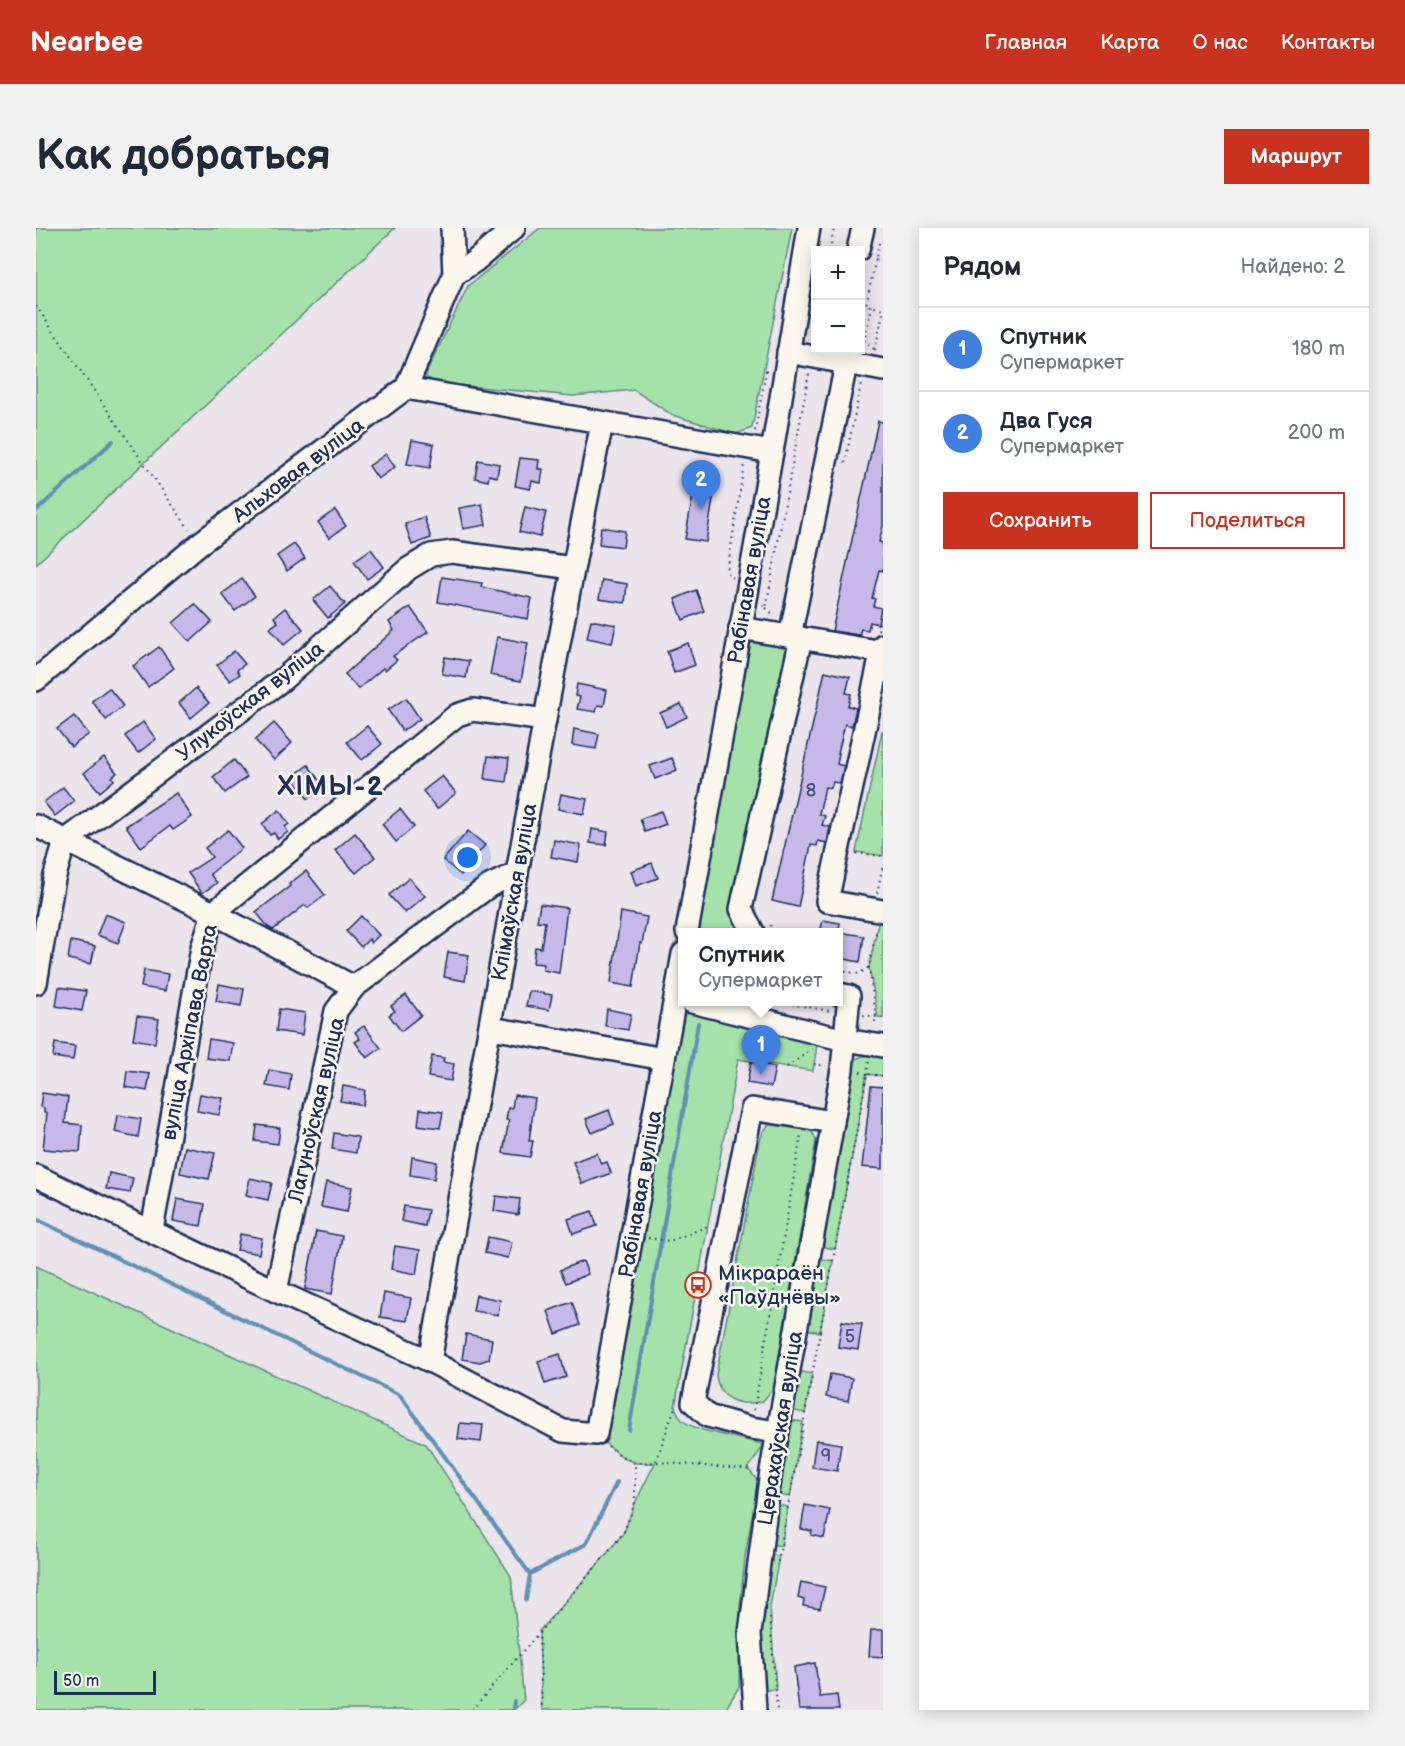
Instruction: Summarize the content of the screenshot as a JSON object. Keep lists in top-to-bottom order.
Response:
{
  "streets": {
    "street": [
      "Альховая вуліца",
      "Рабінавая вуліца",
      "Улукоўская вуліца",
      "Клімаўская вуліца",
      "вуліца Архіпава Варта",
      "Лагуноўская вуліца",
      "Церахаўская вуліца"
    ]
  },
  "crossings": [
    ["Улукоўская вуліца", "Клімаўская вуліца"],
    ["Клімаўская вуліца", "вуліца Архіпава Варта"],
    ["Клімаўская вуліца", "Лагуноўская вуліца"]
  ],
  "districts": ["ХІМЫ-2"],
  "places": {
    "bus stop": ["Мікрараён «Паўднёвы»"]
  },
  "house_numbers": ["8", "5", "9"],
  "scale_bar": "50 m",
  "page": {
    "header": "Nearbee",
    "nav": [
      "Главная",
      "Карта",
      "О нас",
      "Контакты"
    ],
    "buttons": [
      "Маршрут",
      ["Сохранить", "Поделиться"]
    ],
    "title": "Как добраться",
    "heading": ["Рядом", "Найдено: 2"],
    "map_buttons": ["+", "−"],
    "list": [
      {
        "mark": "1",
        "name": "Спутник",
        "note": "Супермаркет",
        "value": "180 m"
      },
      {
        "mark": "2",
        "name": "Два Гуся",
        "note": "Супермаркет",
        "value": "200 m"
      }
    ],
    "pins": ["2", "1"],
    "popup": ["Спутник", "Супермаркет"],
    "scale": "50 m"
  }
}
